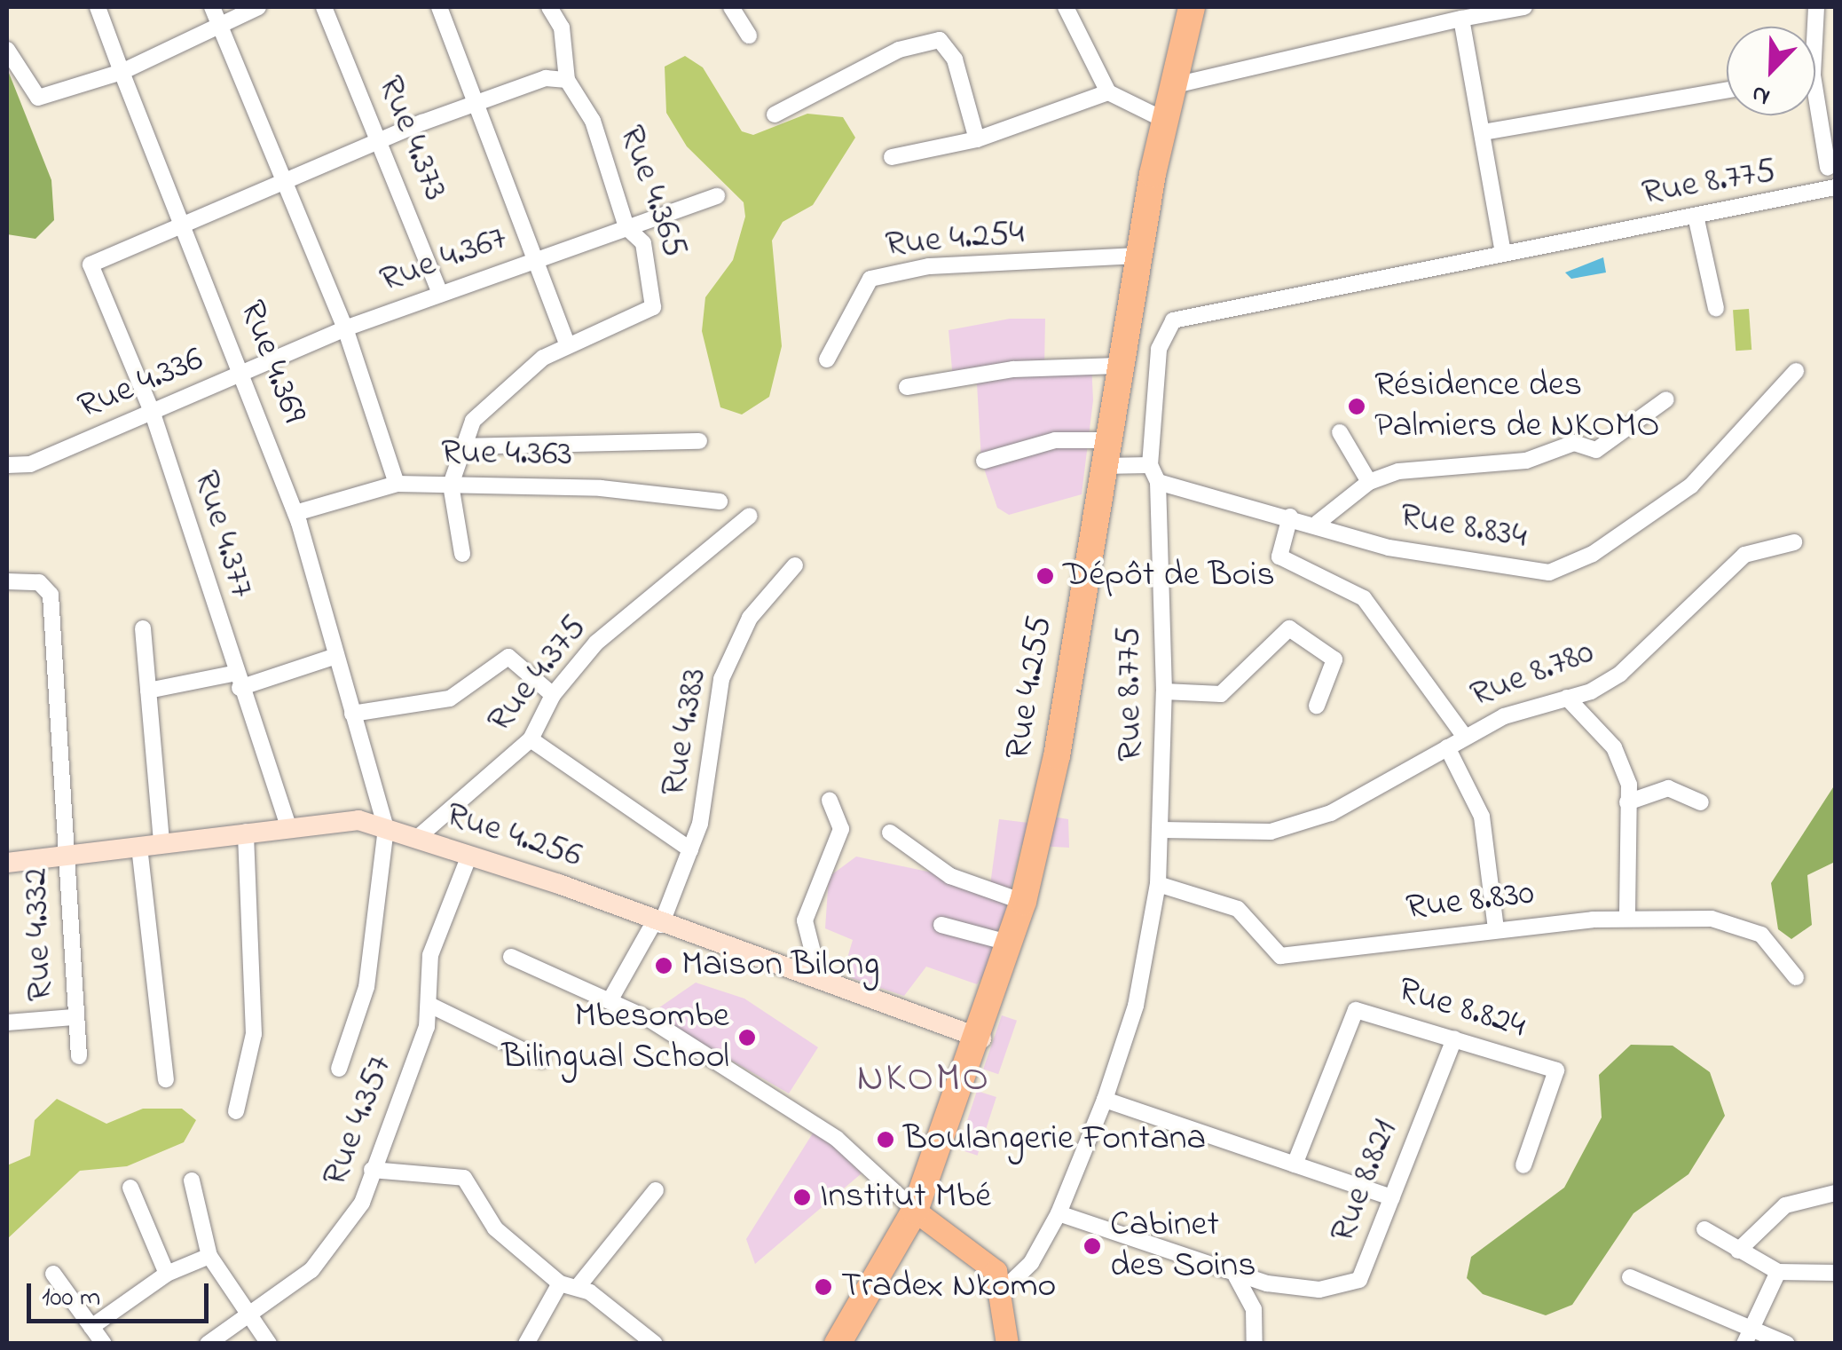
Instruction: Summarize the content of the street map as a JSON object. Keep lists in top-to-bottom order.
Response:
{
  "streets": {
    "highway": ["Rue 4.255"],
    "street": [
      "Rue 4.373",
      "Rue 8.775",
      "Rue 4.365",
      "Rue 4.254",
      "Rue 4.367",
      "Rue 4.369",
      "Rue 4.336",
      "Rue 4.363",
      "Rue 8.834",
      "Rue 4.377",
      "Rue 4.375",
      "Rue 8.780",
      "Rue 4.383",
      "Rue 4.256",
      "Rue 8.830",
      "Rue 4.332",
      "Rue 8.824",
      "Rue 4.357",
      "Rue 8.821"
    ]
  },
  "crossings": [
    ["Rue 4.373", "Rue 4.367"],
    ["Rue 8.775", "Rue 8.834"],
    ["Rue 8.775", "Rue 8.780"],
    ["Rue 8.775", "Rue 8.830"],
    ["Rue 4.365", "Rue 4.367"],
    ["Rue 4.365", "Rue 4.363"],
    ["Rue 4.254", "Rue 4.255"],
    ["Rue 4.367", "Rue 4.336"],
    ["Rue 4.367", "Rue 4.363"],
    ["Rue 4.369", "Rue 4.336"],
    ["Rue 4.369", "Rue 4.363"],
    ["Rue 4.369", "Rue 4.377"],
    ["Rue 4.369", "Rue 4.256"],
    ["Rue 4.336", "Rue 4.377"],
    ["Rue 4.377", "Rue 4.256"],
    ["Rue 4.375", "Rue 4.256"],
    ["Rue 4.255", "Rue 4.256"],
    ["Rue 4.383", "Rue 4.256"],
    ["Rue 4.256", "Rue 4.332"],
    ["Rue 4.256", "Rue 4.357"],
    ["Rue 8.824", "Rue 8.821"]
  ],
  "districts": ["NKOMO"],
  "places": [
    "Résidence des Palmiers de NKOMO",
    "Dépôt de Bois",
    "Maison Bilong",
    "Mbesombe Bilingual School",
    "Boulangerie Fontana",
    "Institut Mbé",
    "Cabinet des Soins",
    "Tradex Nkomo"
  ],
  "scale_bar": "100 m",
  "north": "bottom left"
}
